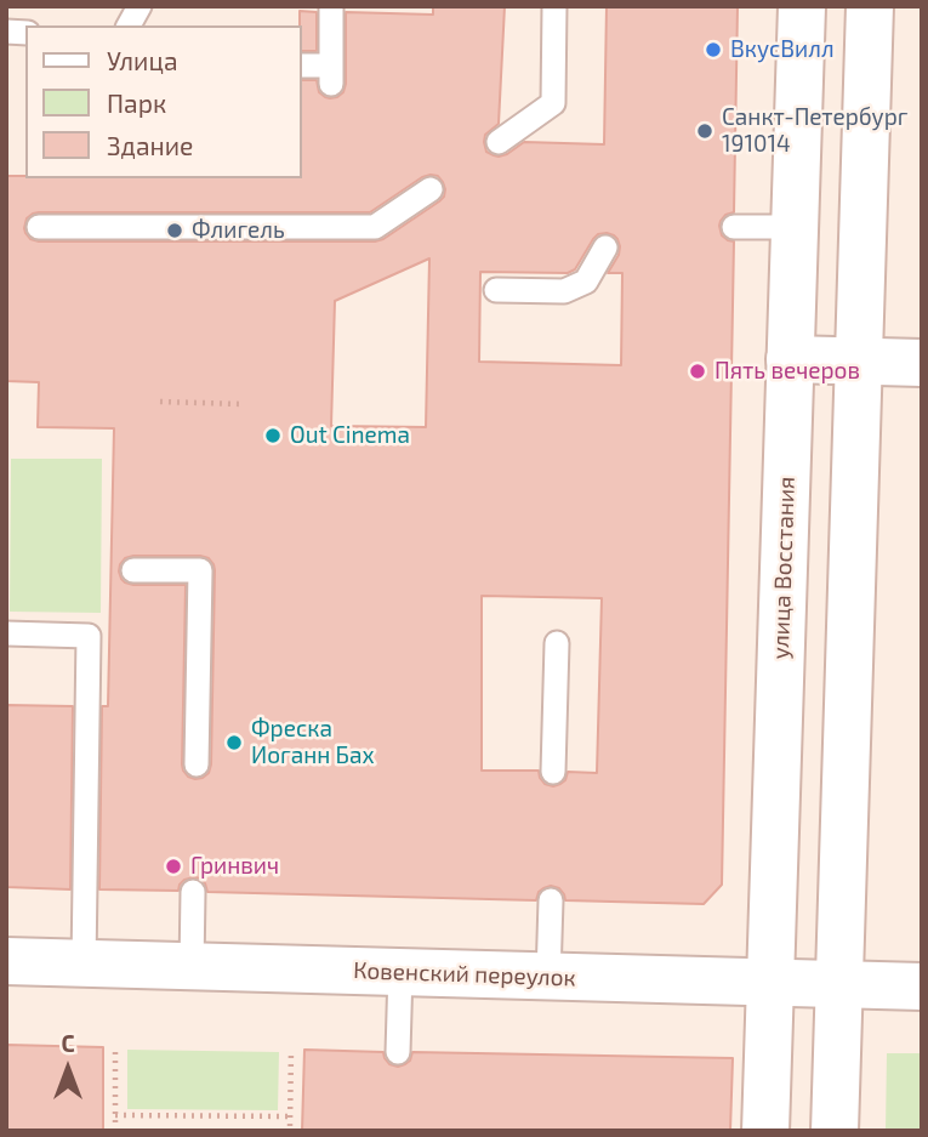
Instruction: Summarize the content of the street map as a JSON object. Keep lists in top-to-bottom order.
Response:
{
  "streets": {
    "street": ["улица Восстания", "Ковенский переулок"]
  },
  "crossings": [
    ["улица Восстания", "Ковенский переулок"]
  ],
  "places": [
    "ВкусВилл",
    "Санкт-Петербург 191014",
    "Флигель",
    "Пять вечеров",
    "Out Cinema",
    "Фреска Иоганн Бах",
    "Гринвич"
  ],
  "legend": ["Улица", "Парк", "Здание"],
  "north": "top"
}
